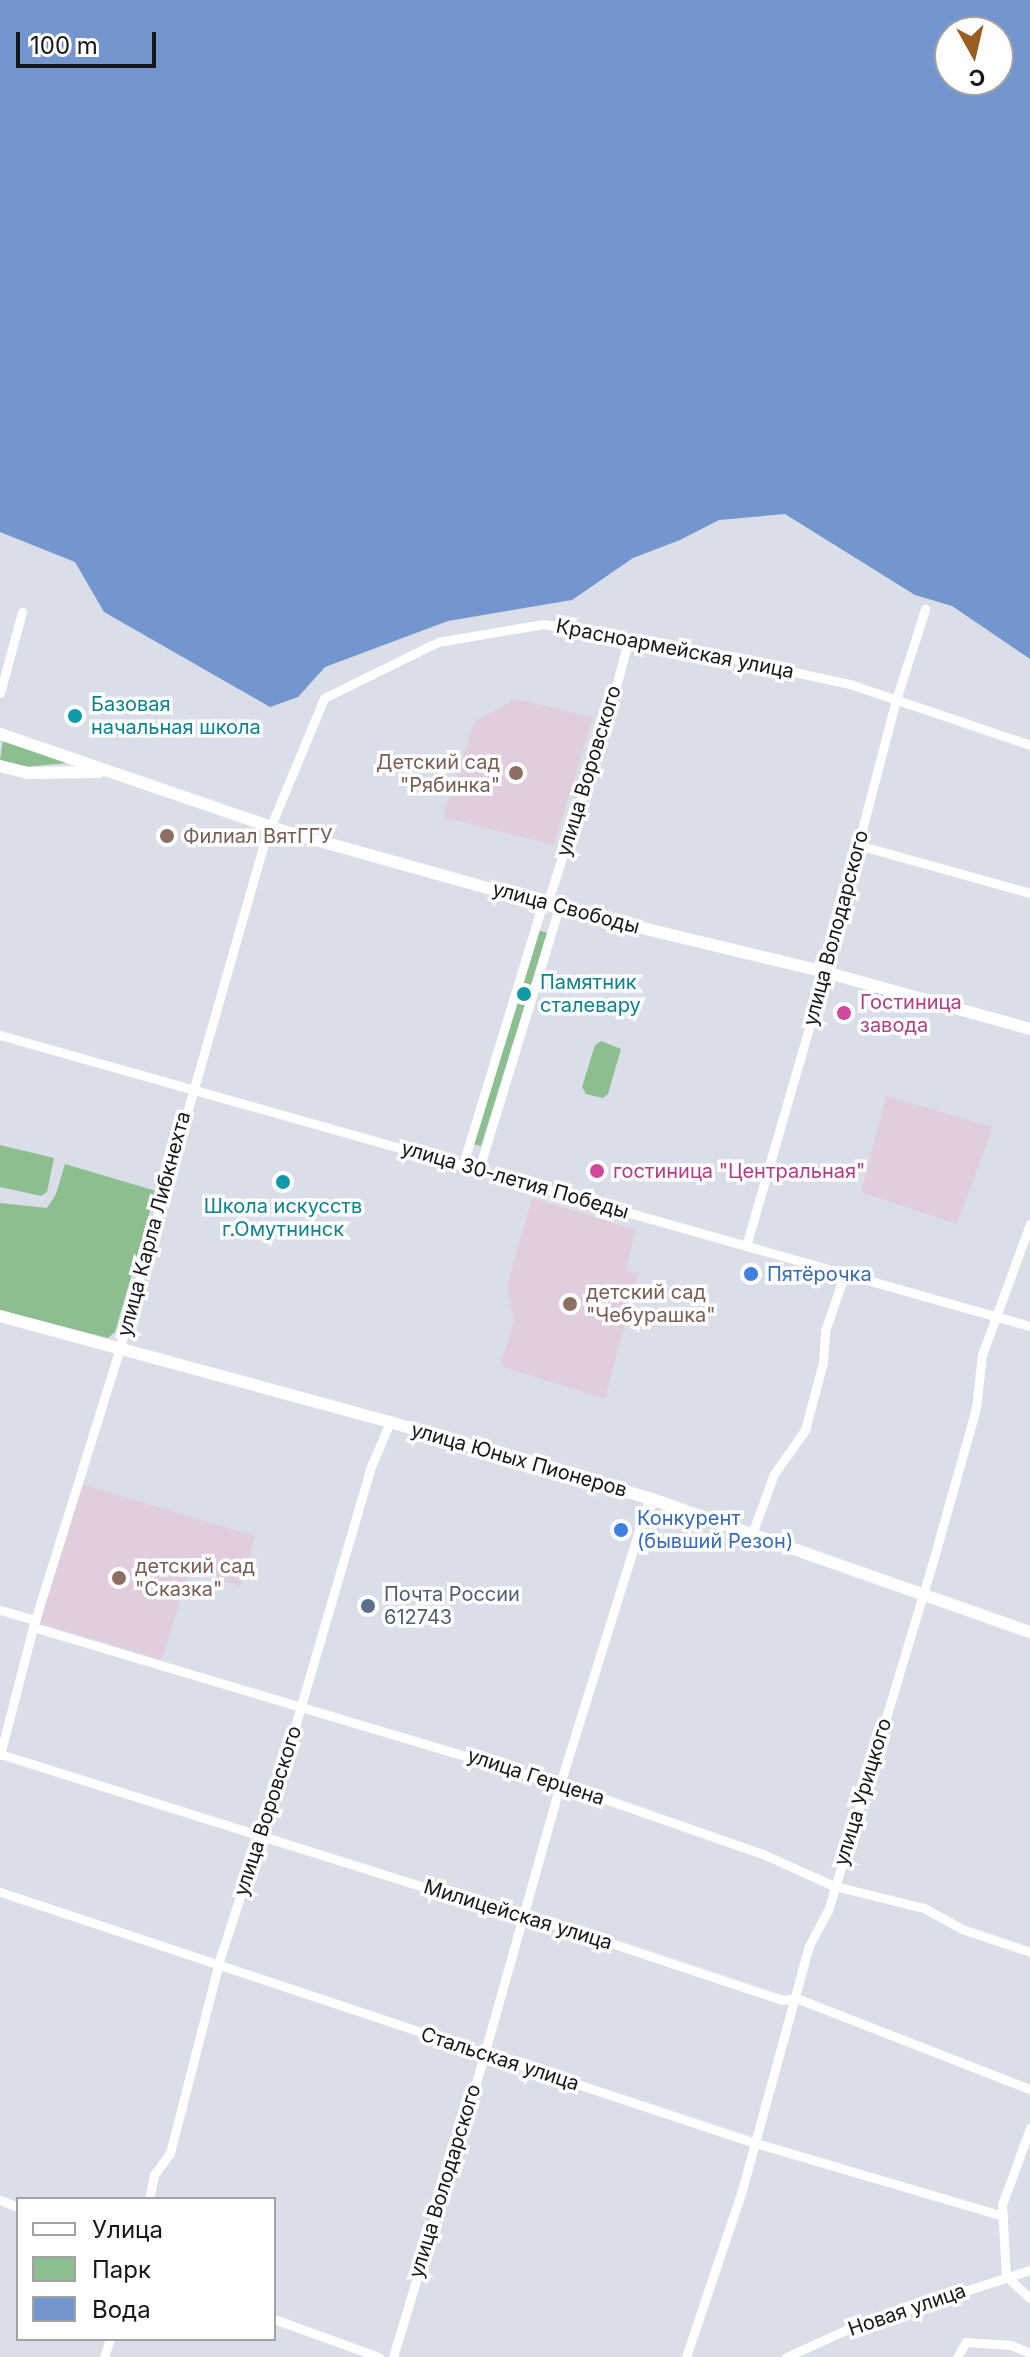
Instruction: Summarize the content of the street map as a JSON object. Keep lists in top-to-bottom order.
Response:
{
  "streets": {
    "street": [
      "Красноармейская улица",
      "улица Воровского",
      "улица Свободы",
      "улица Володарского",
      "улица 30-летия Победы",
      "улица Карла Либкнехта",
      "улица Юных Пионеров",
      "улица Герцена",
      "улица Урицкого",
      "Милицейская улица",
      "Стальская улица",
      "Новая улица"
    ]
  },
  "crossings": [
    ["Красноармейская улица", "улица Воровского"],
    ["Красноармейская улица", "улица Володарского"],
    ["Красноармейская улица", "улица Карла Либкнехта"],
    ["улица Воровского", "улица Свободы"],
    ["улица Воровского", "улица 30-летия Победы"],
    ["улица Воровского", "улица Юных Пионеров"],
    ["улица Воровского", "улица Герцена"],
    ["улица Воровского", "Милицейская улица"],
    ["улица Воровского", "Стальская улица"],
    ["улица Свободы", "улица Володарского"],
    ["улица Свободы", "улица Карла Либкнехта"],
    ["улица Володарского", "улица 30-летия Победы"],
    ["улица Володарского", "улица Юных Пионеров"],
    ["улица Володарского", "улица Герцена"],
    ["улица Володарского", "Милицейская улица"],
    ["улица Володарского", "Стальская улица"],
    ["улица 30-летия Победы", "улица Карла Либкнехта"],
    ["улица 30-летия Победы", "улица Урицкого"],
    ["улица Карла Либкнехта", "улица Юных Пионеров"],
    ["улица Карла Либкнехта", "улица Герцена"],
    ["улица Карла Либкнехта", "Милицейская улица"],
    ["улица Юных Пионеров", "улица Урицкого"],
    ["улица Герцена", "улица Урицкого"],
    ["улица Урицкого", "Милицейская улица"],
    ["улица Урицкого", "Стальская улица"]
  ],
  "places": [
    "Базовая начальная школа",
    "Детский сад \"Рябинка\"",
    "Филиал ВятГГУ",
    "Памятник сталевару",
    "Гостиница завода",
    "гостиница \"Центральная\"",
    "Школа искусств г.Омутнинск",
    "Пятёрочка",
    "детский сад \"Чебурашка\"",
    "Конкурент (бывший Резон)",
    "детский сад \"Сказка\"",
    "Почта России 612743"
  ],
  "legend": ["Улица", "Парк", "Вода"],
  "scale_bar": "100 m",
  "north": "bottom"
}
